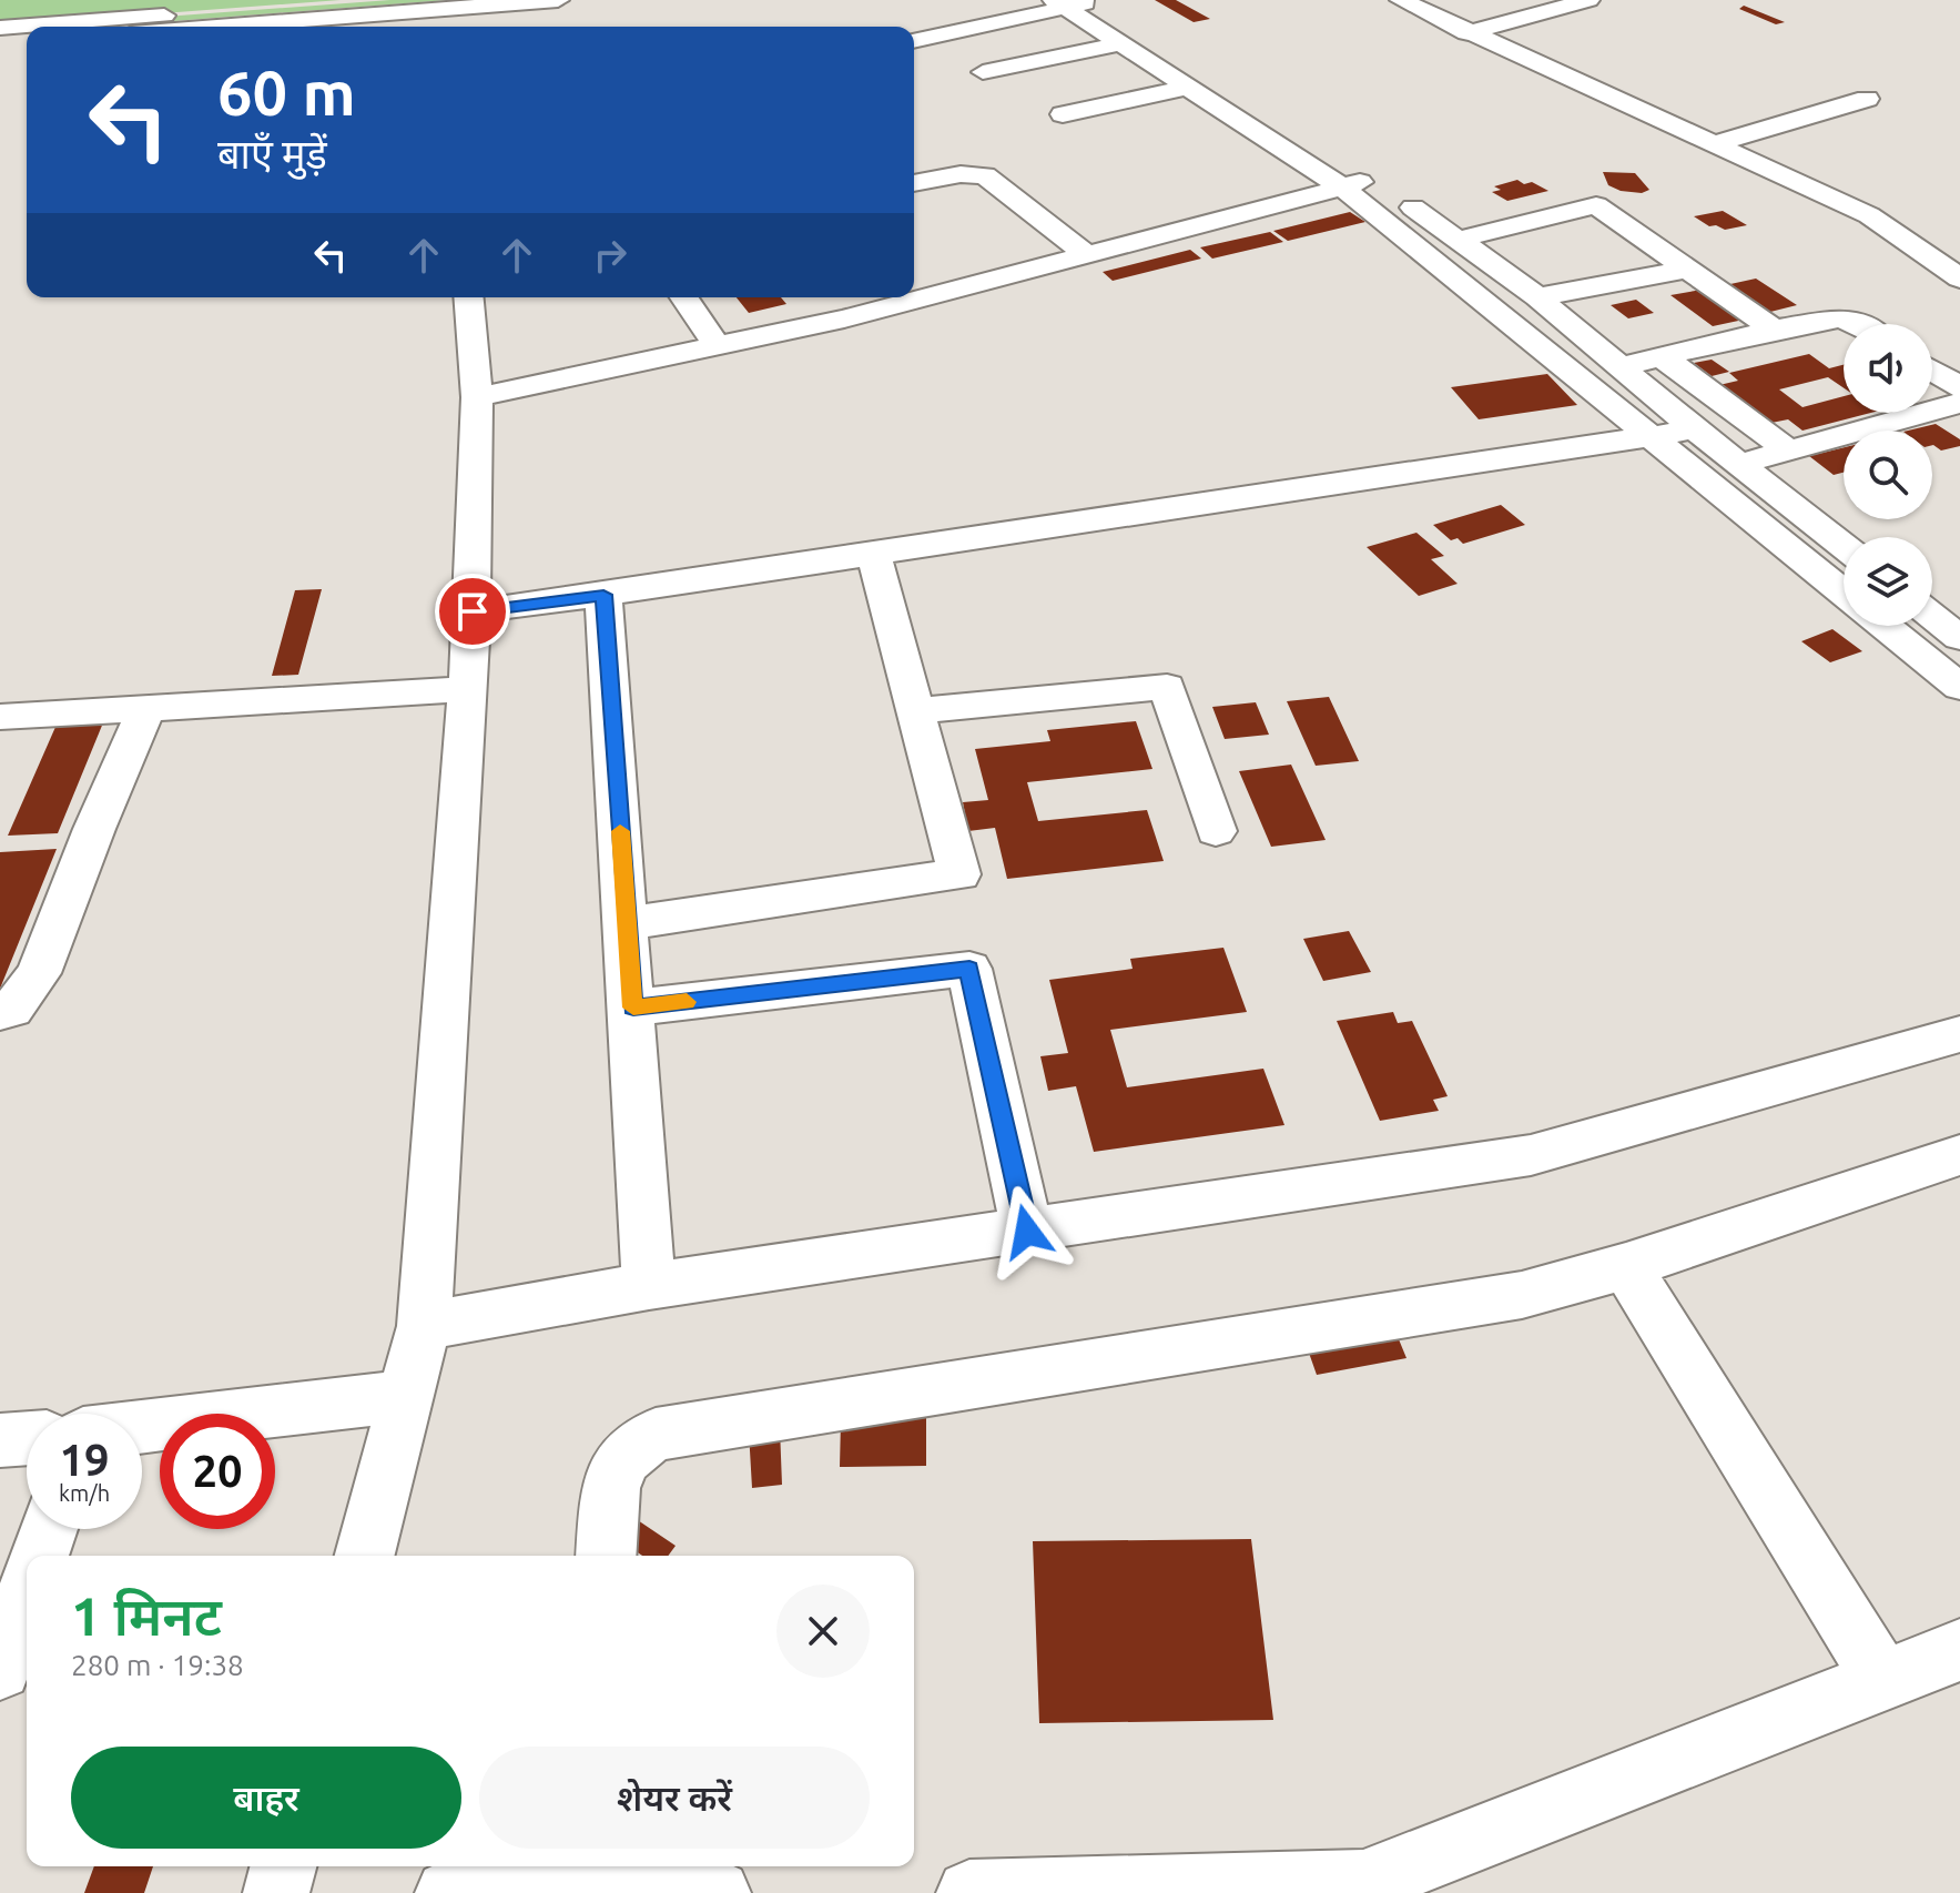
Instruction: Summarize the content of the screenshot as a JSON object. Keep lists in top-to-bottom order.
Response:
{
  "page": {
    "turn": ["60 m", "बाएँ मुड़ें"],
    "speed": "19 km/h",
    "limit": "20",
    "heading": ["1 मिनट", "280 m · 19:38"],
    "buttons": ["बाहर", "शेयर करें"]
  }
}
